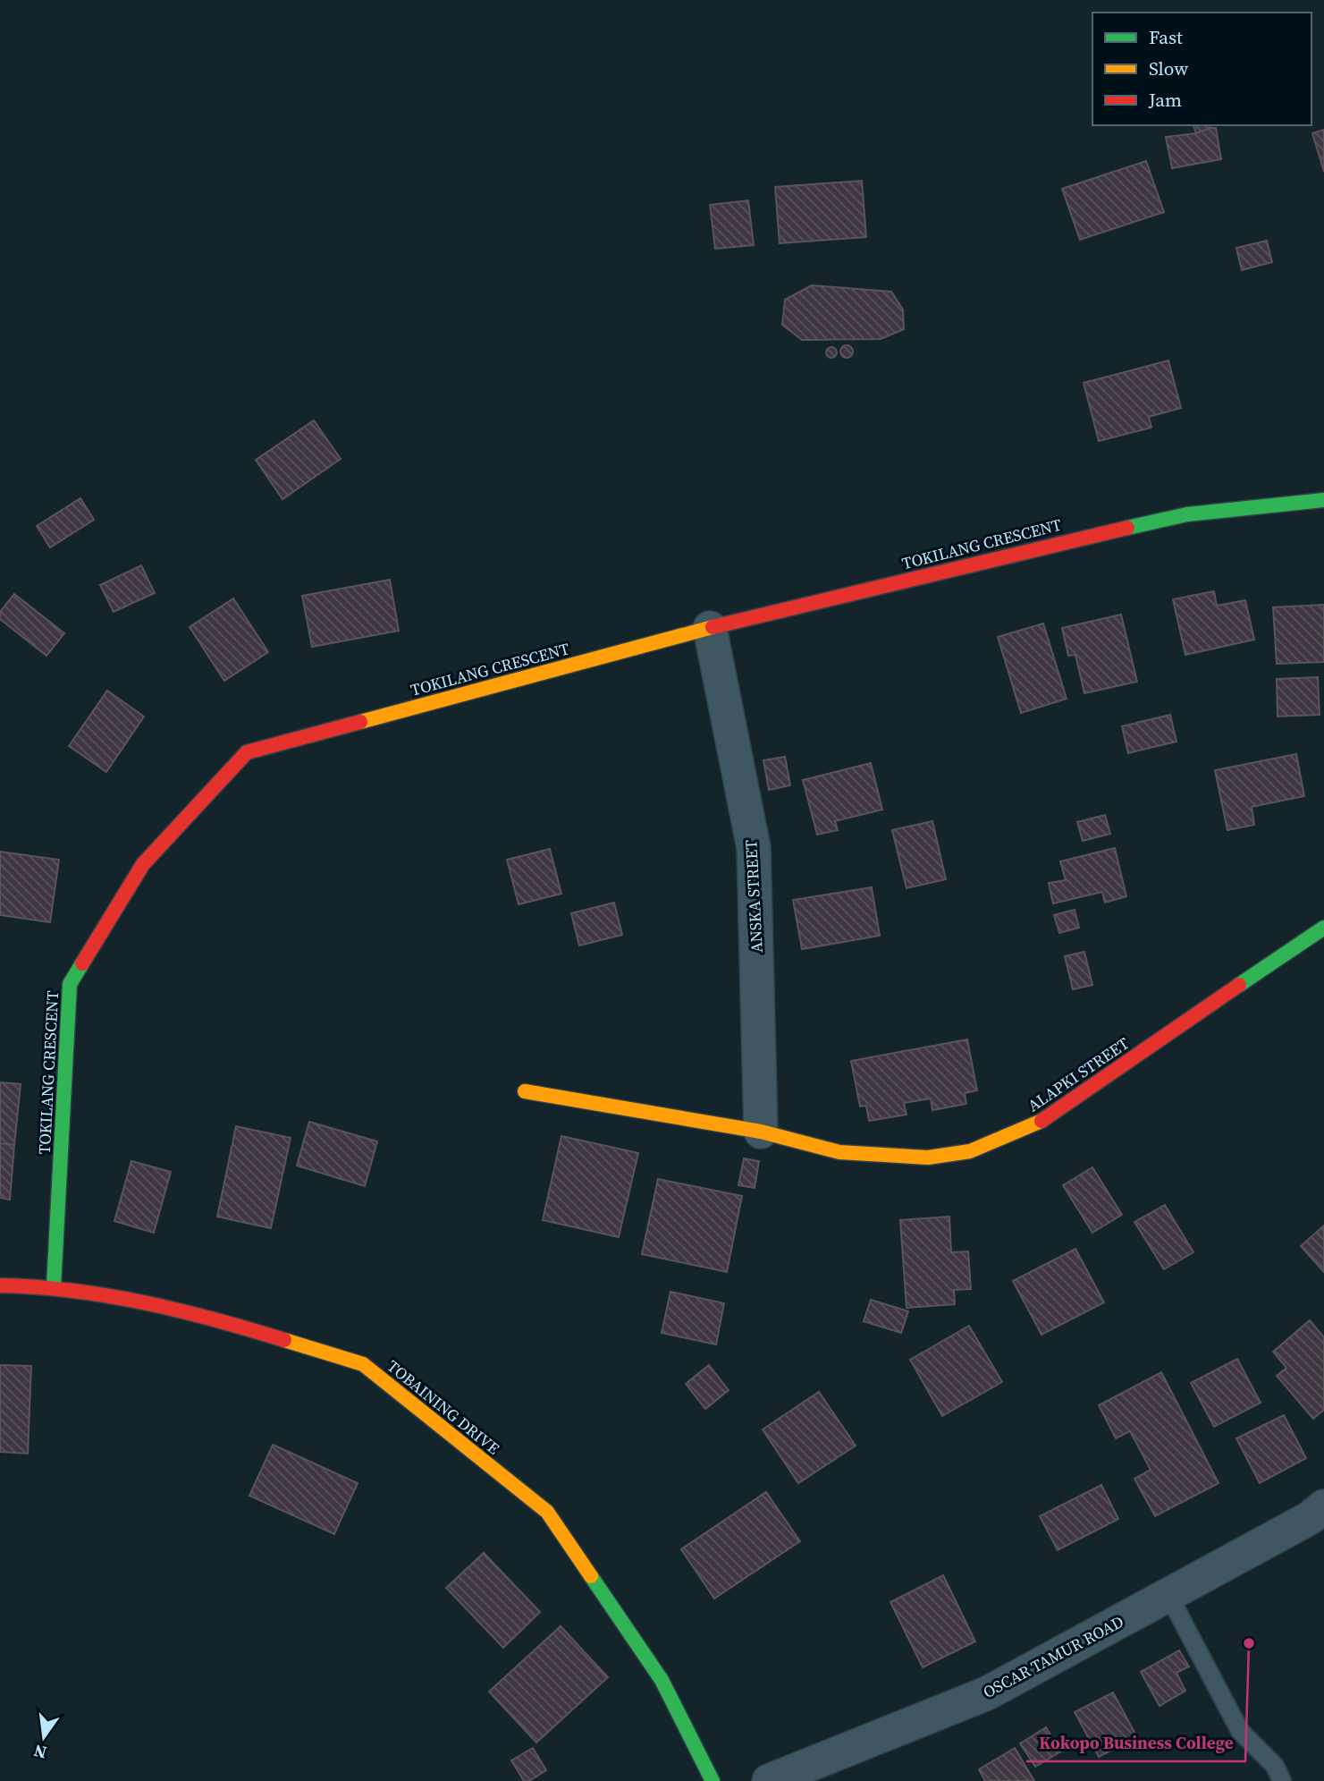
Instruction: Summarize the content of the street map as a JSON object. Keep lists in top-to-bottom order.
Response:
{
  "streets": {
    "street": [
      "TOKILANG CRESCENT",
      "ANSKA STREET",
      "ALAPKI STREET",
      "TOBAINING DRIVE",
      "OSCAR TAMUR ROAD"
    ]
  },
  "crossings": [
    ["TOKILANG CRESCENT", "ANSKA STREET"],
    ["TOKILANG CRESCENT", "TOBAINING DRIVE"],
    ["ANSKA STREET", "ALAPKI STREET"]
  ],
  "places": ["Kokopo Business College"],
  "legend": ["Fast", "Slow", "Jam"],
  "north": "bottom"
}
